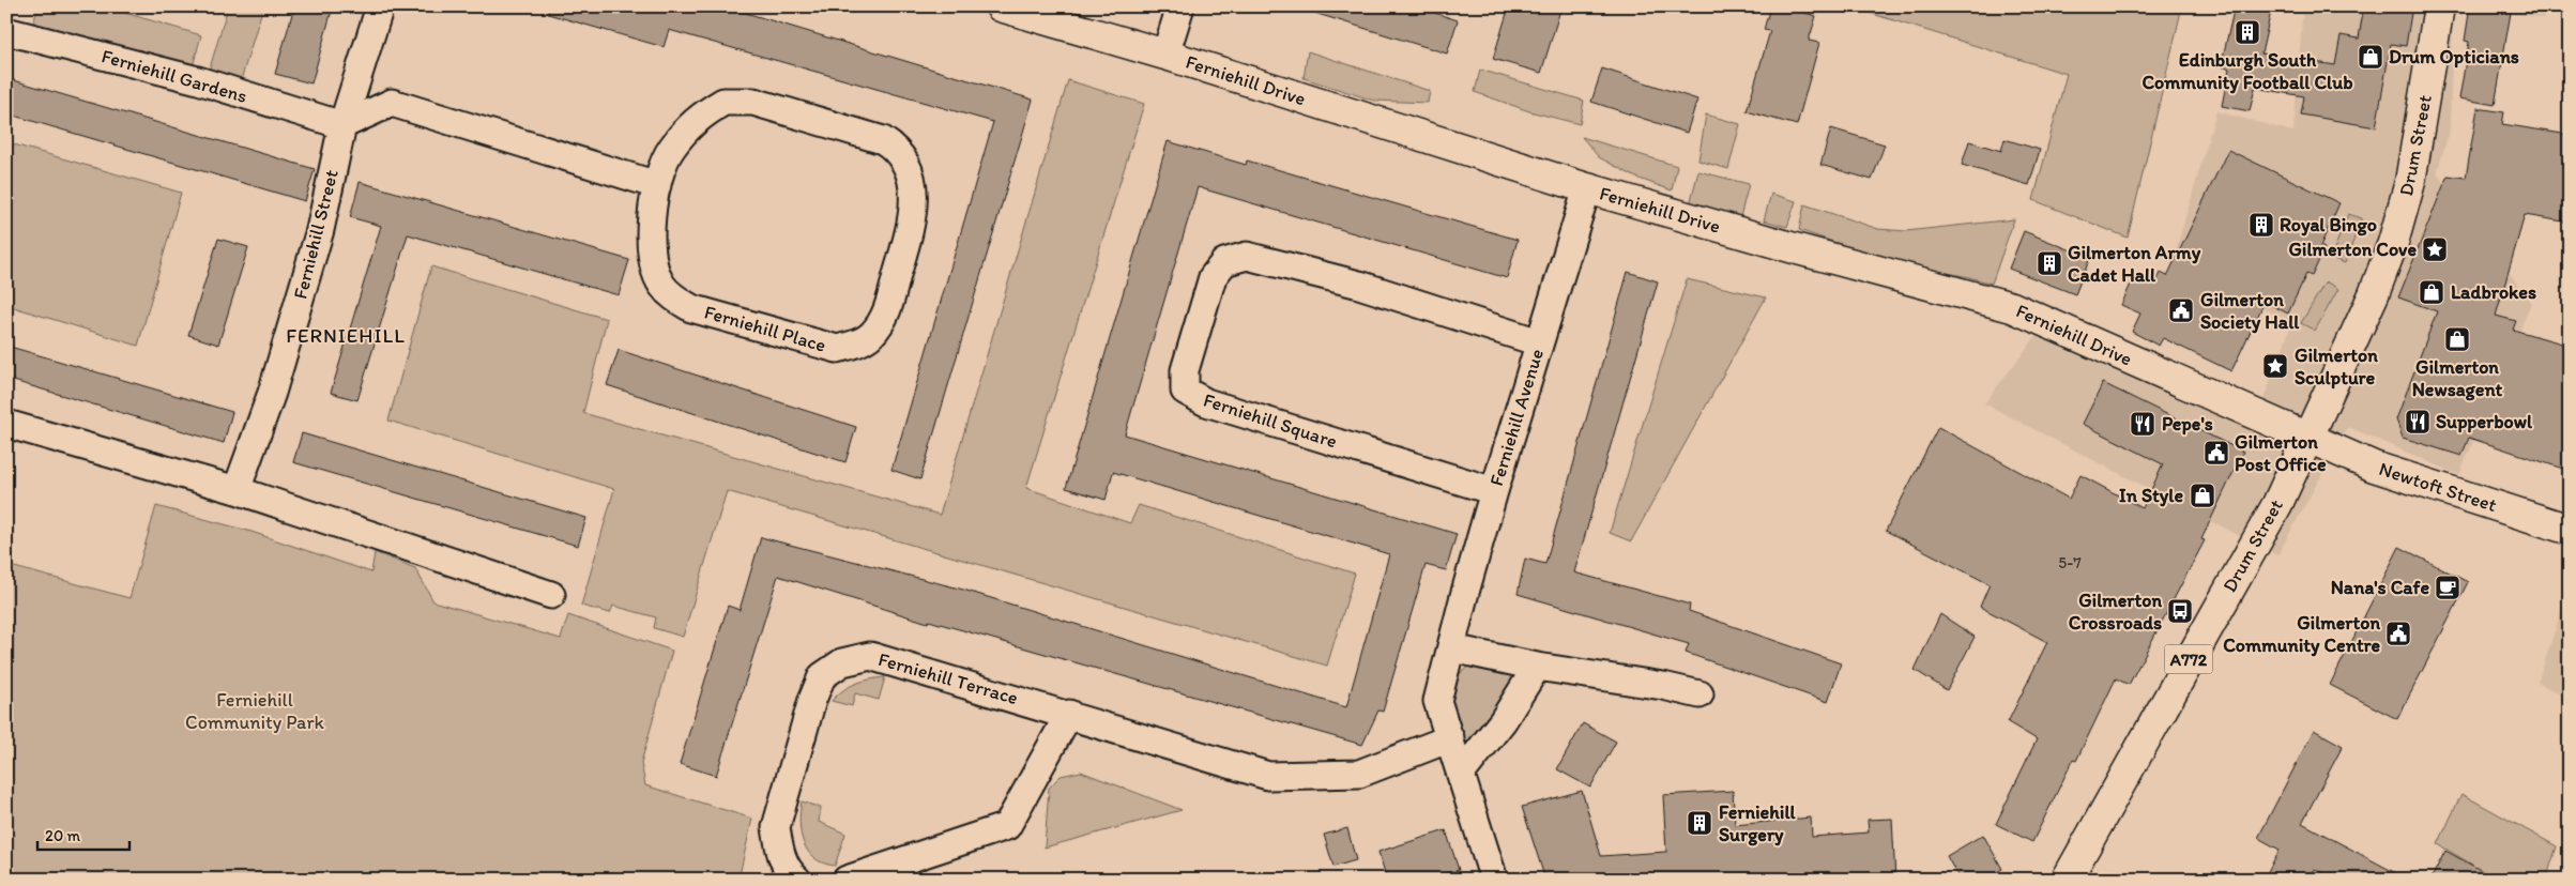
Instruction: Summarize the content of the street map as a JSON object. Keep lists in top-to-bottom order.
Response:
{
  "streets": {
    "main road": [
      "Ferniehill Drive",
      "Drum Street",
      "Newtoft Street",
      "A772"
    ],
    "street": [
      "Ferniehill Gardens",
      "Ferniehill Street",
      "Ferniehill Place",
      "Ferniehill Avenue",
      "Ferniehill Square",
      "Ferniehill Terrace"
    ]
  },
  "crossings": [
    ["Ferniehill Gardens", "Ferniehill Street"],
    ["Ferniehill Drive", "Drum Street"],
    ["Ferniehill Drive", "Ferniehill Avenue"],
    ["Ferniehill Drive", "Newtoft Street"],
    ["Drum Street", "Newtoft Street"],
    ["Ferniehill Avenue", "Ferniehill Square"],
    ["Ferniehill Avenue", "Ferniehill Terrace"]
  ],
  "districts": ["FERNIEHILL"],
  "parks": ["Ferniehill Community Park"],
  "places": {
    "building": [
      "Edinburgh South Community Football Club",
      "Royal Bingo",
      "Gilmerton Army Cadet Hall",
      "Ferniehill Surgery"
    ],
    "shop": [
      "Drum Opticians",
      "Ladbrokes",
      "Gilmerton Newsagent",
      "In Style"
    ],
    "place": ["Gilmerton Cove", "Gilmerton Sculpture"],
    "public building": ["Gilmerton Society Hall", "Gilmerton Post Office", "Gilmerton Community Centre"],
    "restaurant": ["Supperbowl", "Pepe's"],
    "cafe": ["Nana's Cafe"],
    "bus stop": ["Gilmerton Crossroads"]
  },
  "house_numbers": ["5-7"],
  "scale_bar": "20 m"
}
